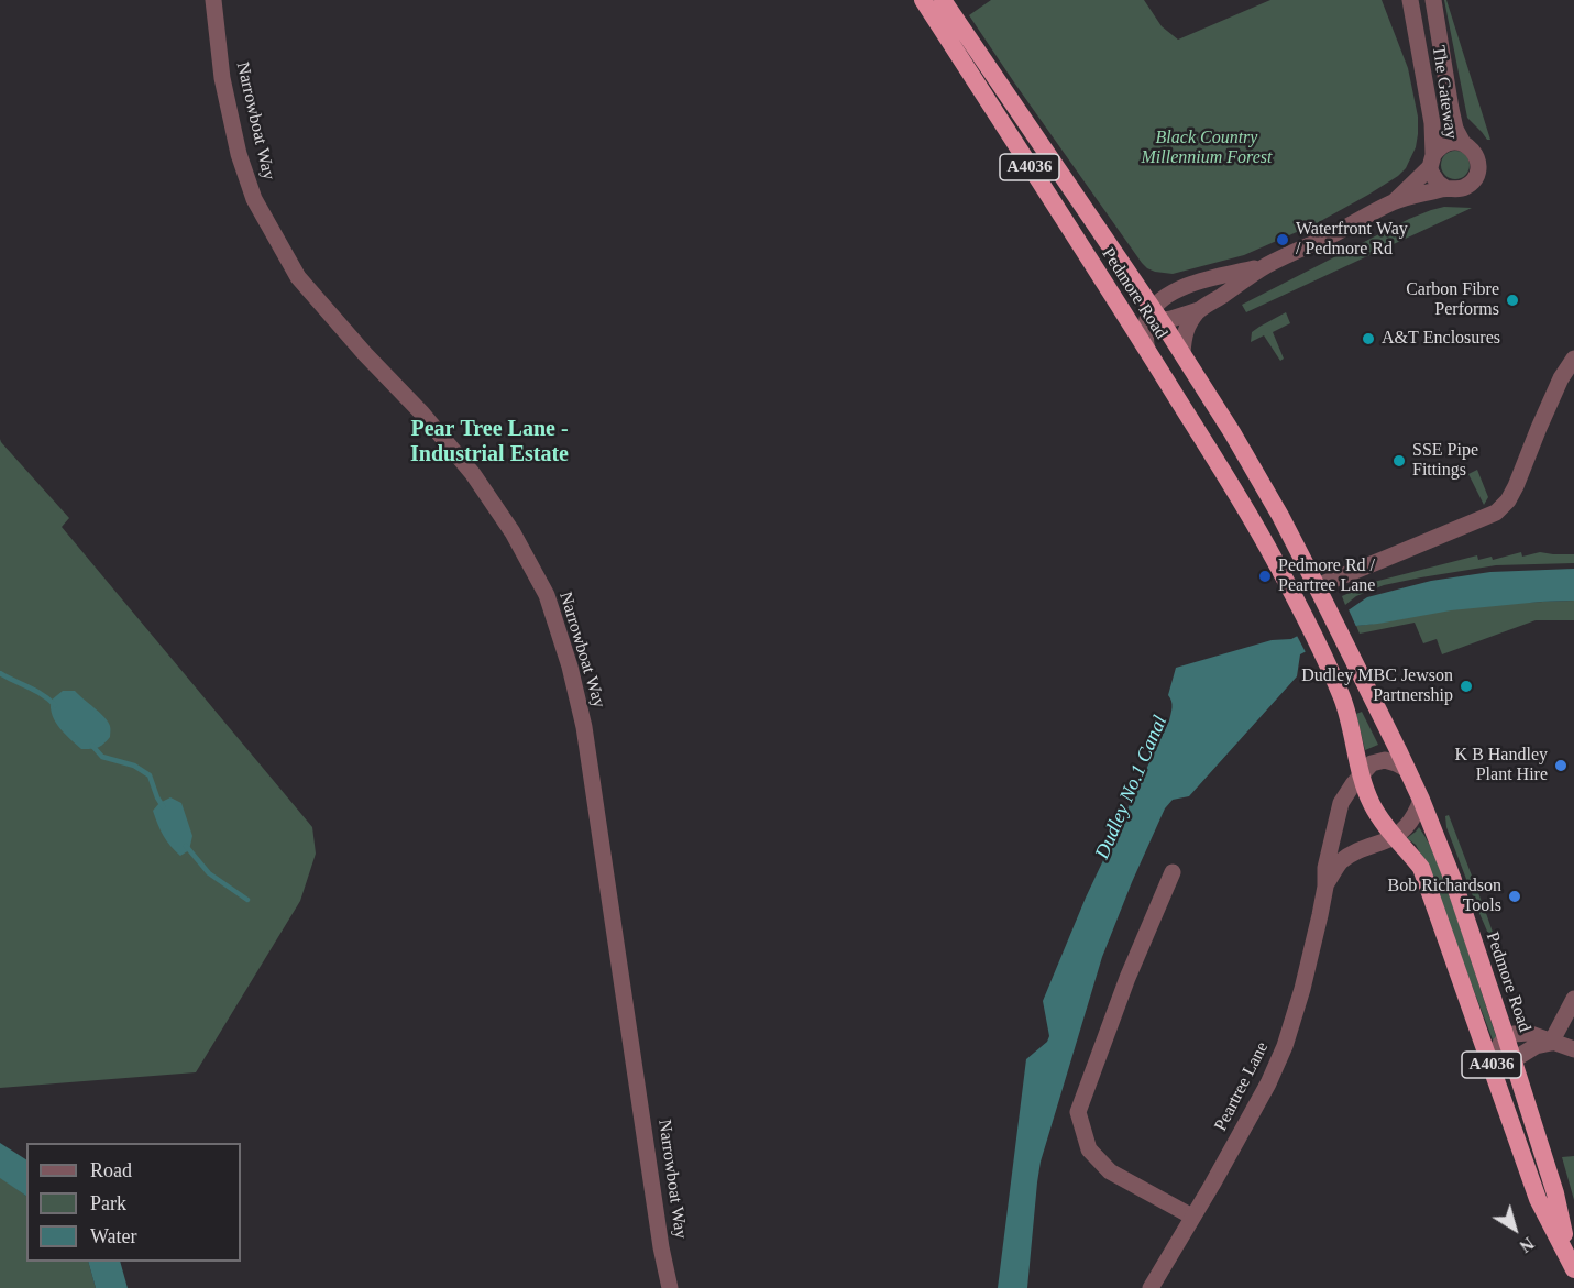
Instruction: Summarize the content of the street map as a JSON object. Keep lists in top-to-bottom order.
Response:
{
  "streets": {
    "highway": ["A4036", "Pedmore Road"],
    "street": ["The Gateway", "Narrowboat Way", "Peartree Lane"]
  },
  "crossings": [
    ["The Gateway", "Pedmore Road"],
    ["A4036", "Pedmore Road"],
    ["A4036", "Peartree Lane"],
    ["Pedmore Road", "Peartree Lane"]
  ],
  "districts": ["Pear Tree Lane - Industrial Estate"],
  "water": ["Dudley No.1 Canal"],
  "parks": ["Black Country Millennium Forest"],
  "places": [
    "Waterfront Way / Pedmore Rd",
    "Carbon Fibre Performs",
    "A&T Enclosures",
    "SSE Pipe Fittings",
    "Pedmore Rd / Peartree Lane",
    "Dudley MBC Jewson Partnership",
    "K B Handley Plant Hire",
    "Bob Richardson Tools"
  ],
  "legend": ["Road", "Park", "Water"],
  "north": "bottom right"
}
